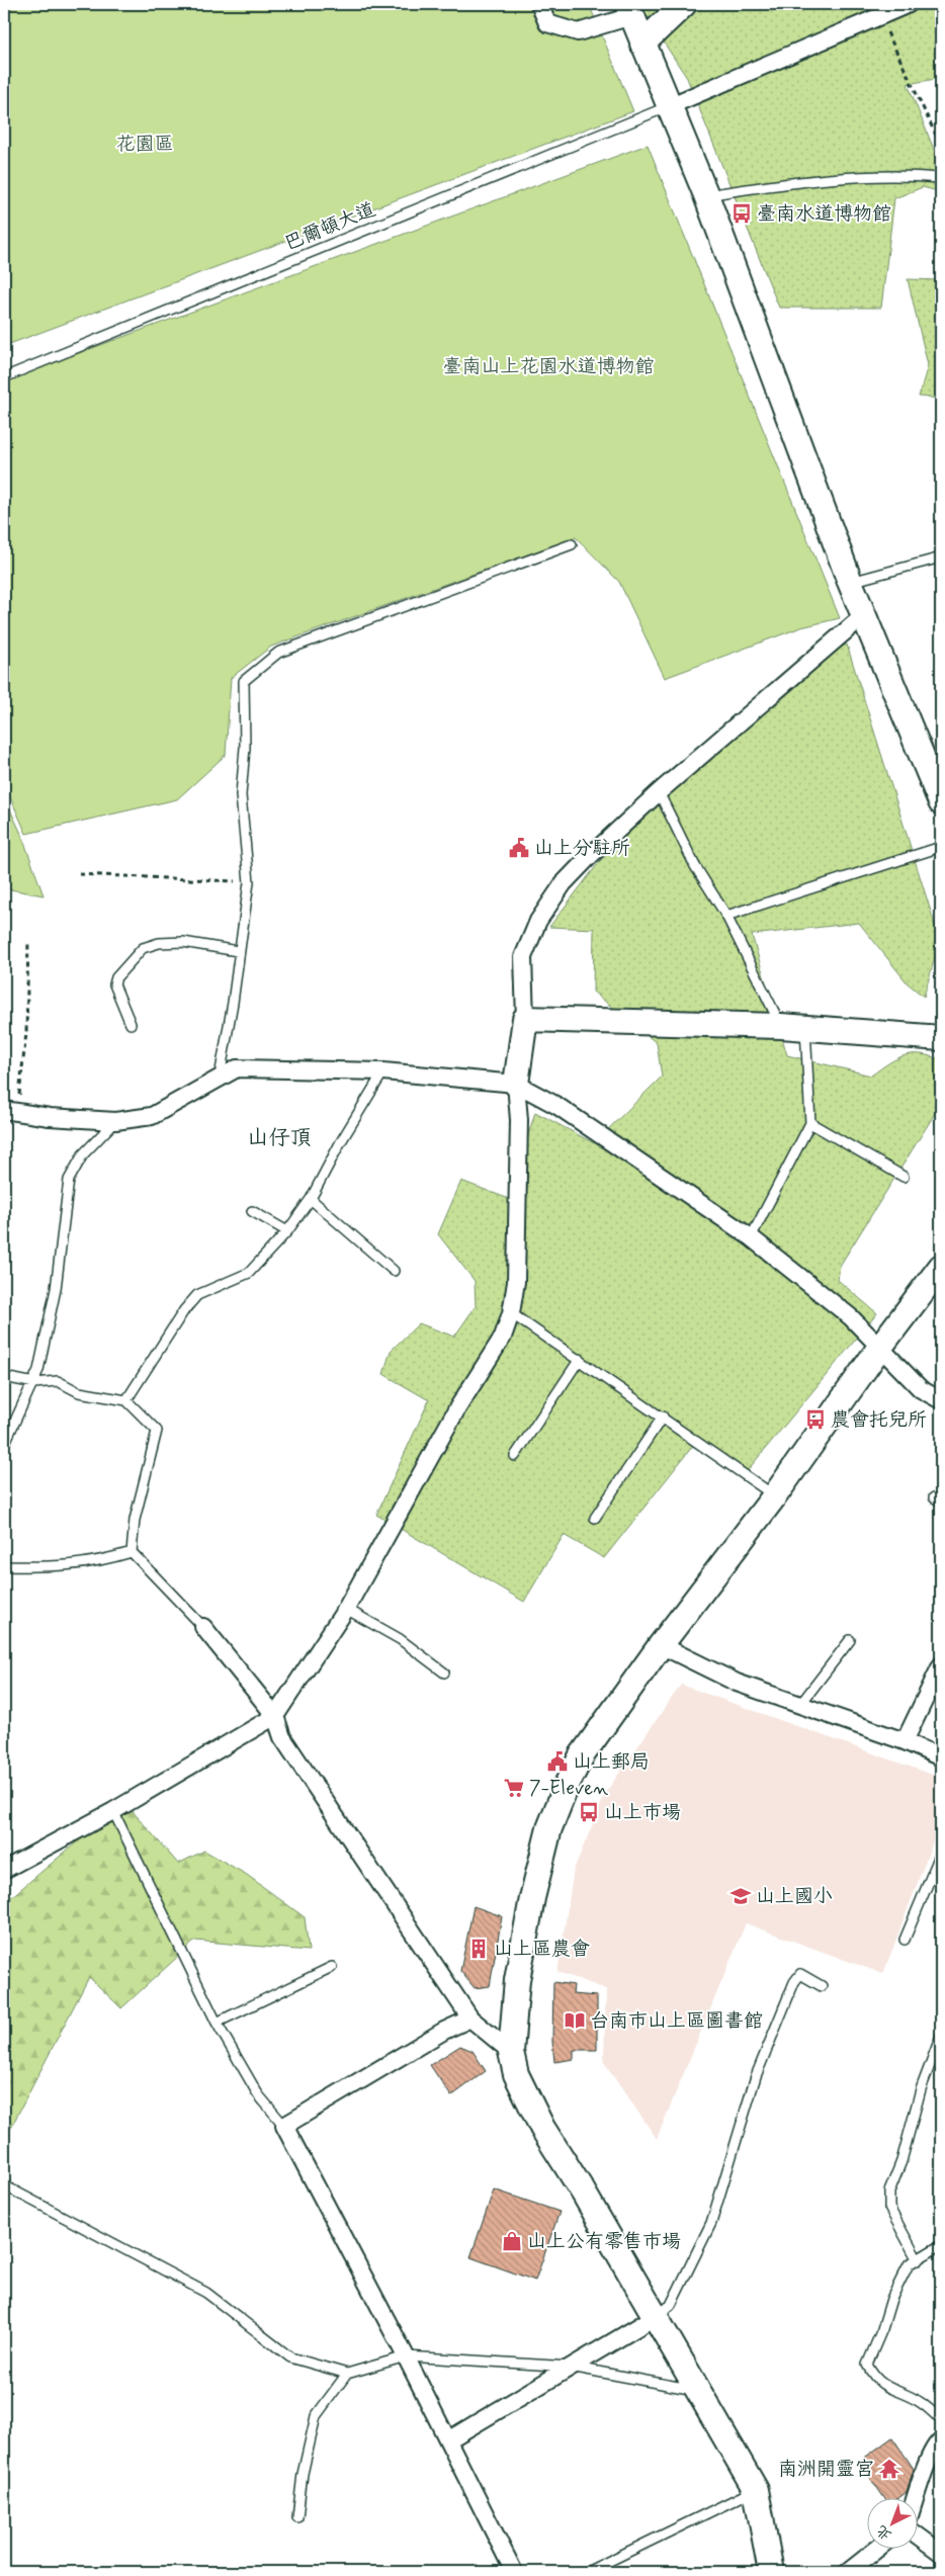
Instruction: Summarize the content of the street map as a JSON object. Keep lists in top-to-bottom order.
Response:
{
  "streets": {
    "lane": ["巴爾頓大道"]
  },
  "districts": ["山仔頂"],
  "parks": ["花園區", "臺南山上花園水道博物館"],
  "places": {
    "bus stop": ["臺南水道博物館", "農會托兒所", "山上市場"],
    "public building": ["山上分駐所", "山上郵局"],
    "supermarket": ["7-Eleven"],
    "school or university": ["山上國小"],
    "building": ["山上區農會"],
    "library": ["台南市山上區圖書館"],
    "shop": ["山上公有零售市場"],
    "temple": ["南洲開靈宮"]
  },
  "north": "bottom left"
}
